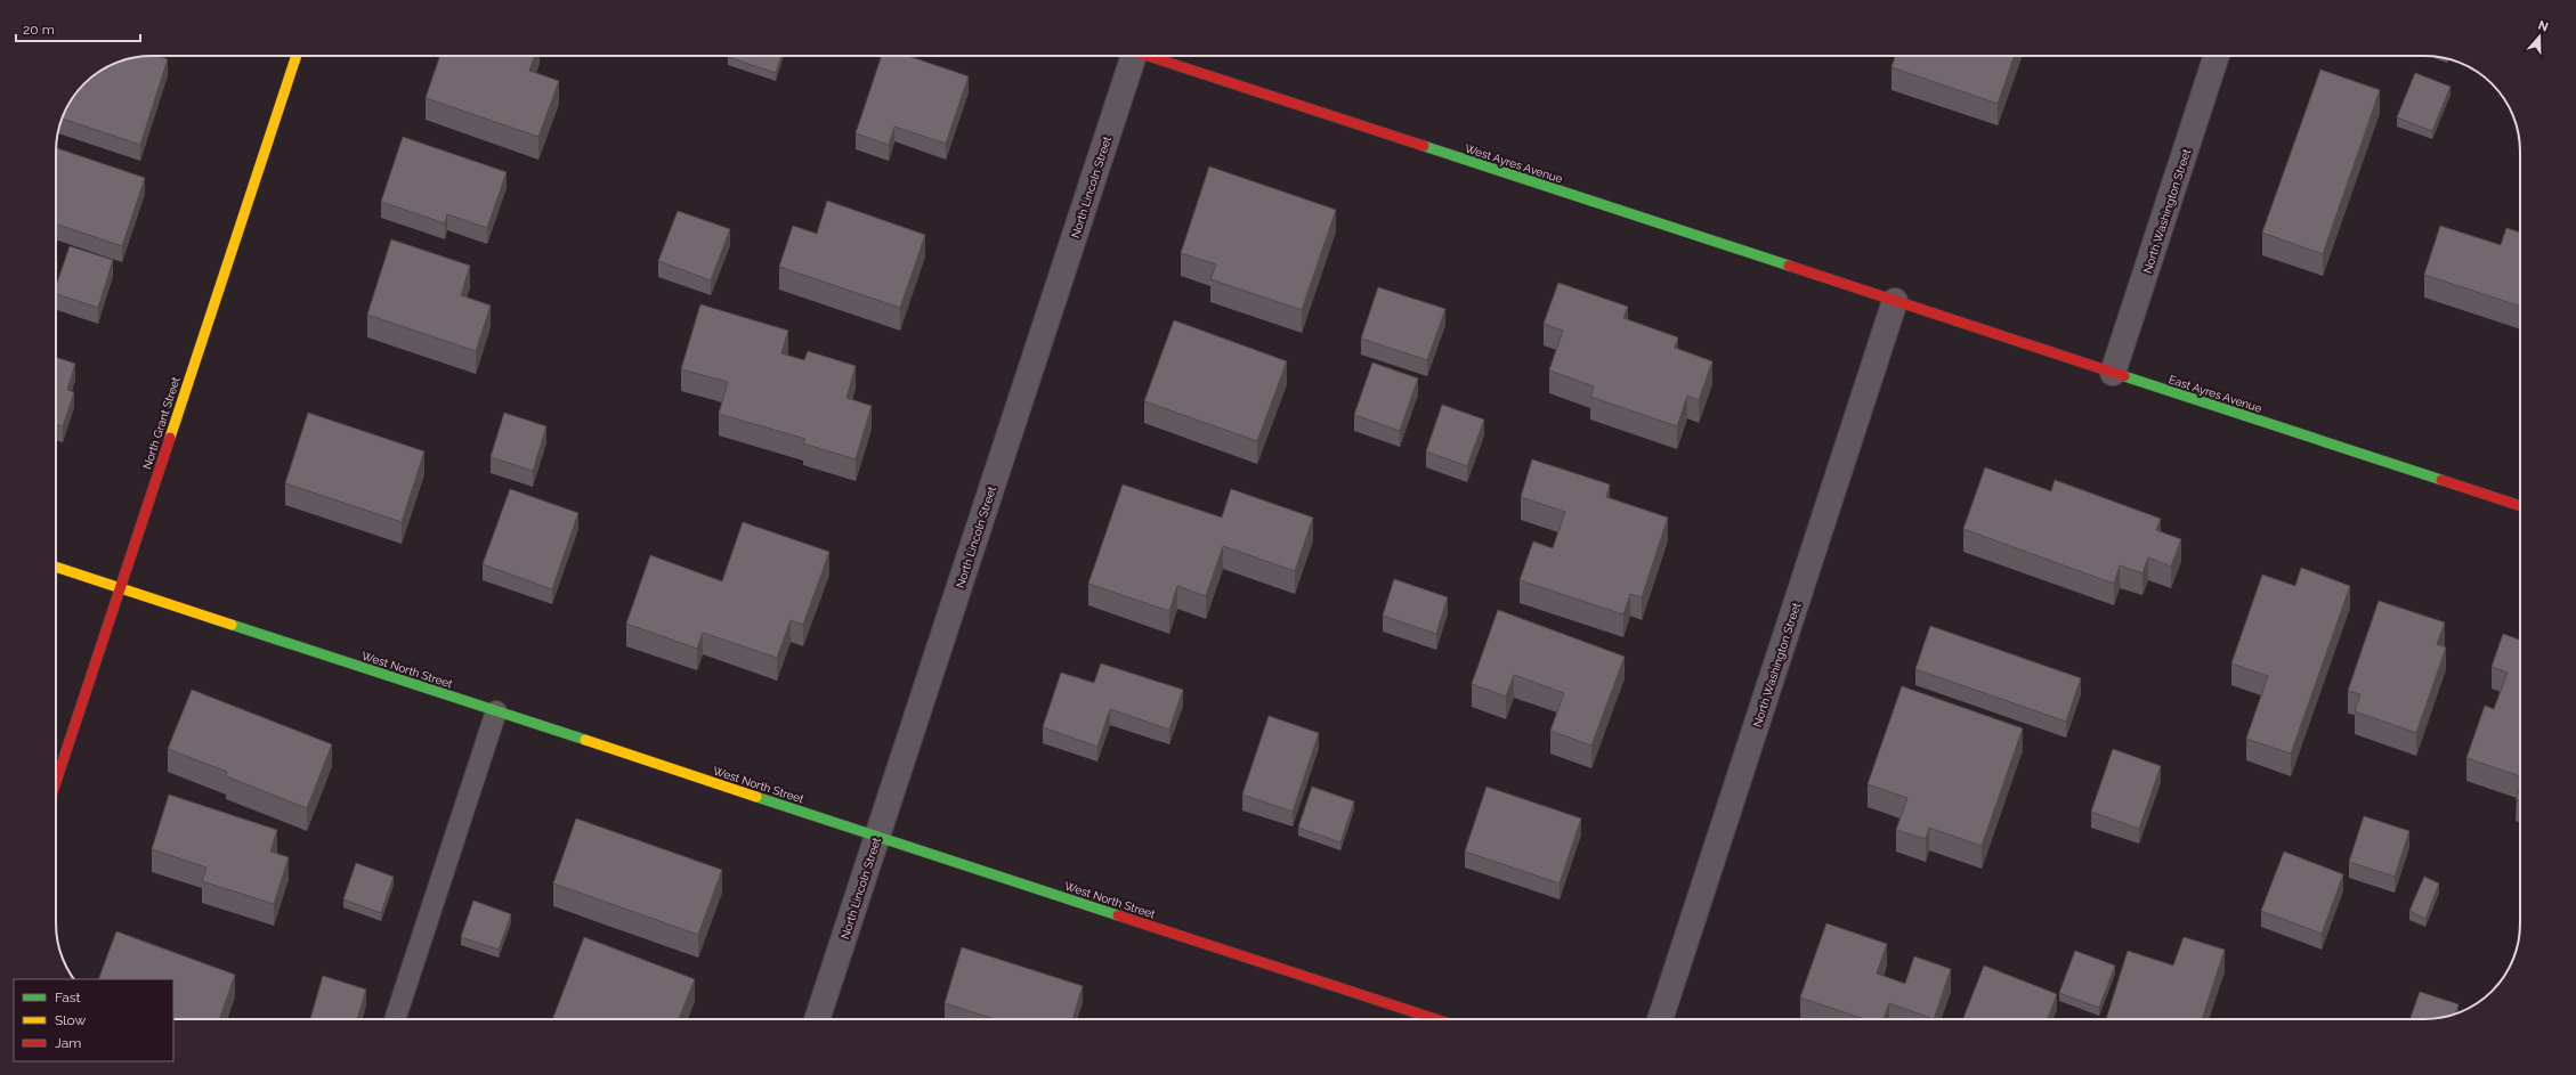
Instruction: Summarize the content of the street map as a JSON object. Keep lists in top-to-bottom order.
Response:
{
  "streets": {
    "street": [
      "West Ayres Avenue",
      "North Lincoln Street",
      "North Washington Street",
      "East Ayres Avenue",
      "North Grant Street",
      "West North Street"
    ]
  },
  "crossings": [
    ["West Ayres Avenue", "North Washington Street"],
    ["West Ayres Avenue", "East Ayres Avenue"],
    ["North Lincoln Street", "West North Street"],
    ["North Washington Street", "East Ayres Avenue"],
    ["North Grant Street", "West North Street"]
  ],
  "legend": ["Fast", "Slow", "Jam"],
  "scale_bar": "20 m",
  "north": "top"
}
